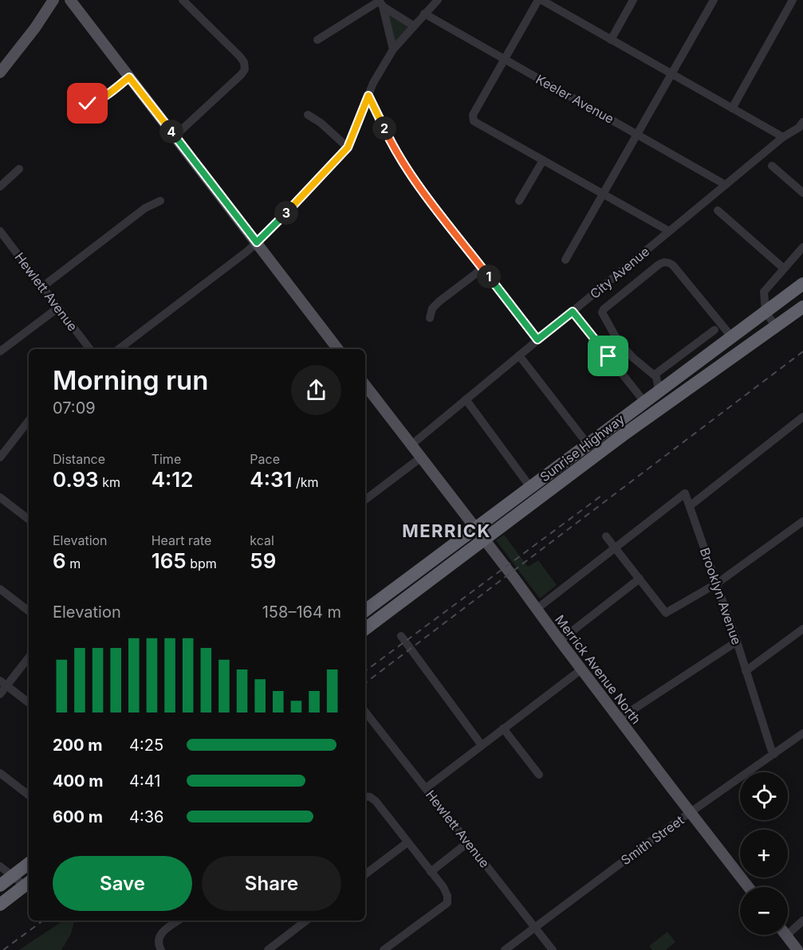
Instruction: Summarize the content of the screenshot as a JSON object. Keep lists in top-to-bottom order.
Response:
{
  "streets": {
    "highway": ["Sunrise Highway"],
    "main road": ["Merrick Avenue North"],
    "street": [
      "Keeler Avenue",
      "City Avenue",
      "Hewlett Avenue",
      "Brooklyn Avenue",
      "Smith Street"
    ]
  },
  "crossings": [
    ["Keeler Avenue", "City Avenue"],
    ["City Avenue", "Merrick Avenue North"],
    ["Hewlett Avenue", "Smith Street"],
    ["Sunrise Highway", "Merrick Avenue North"],
    ["Brooklyn Avenue", "Smith Street"],
    ["Merrick Avenue North", "Smith Street"]
  ],
  "districts": ["MERRICK"],
  "page": {
    "pins": [
      "2",
      "4",
      "3",
      "1"
    ],
    "heading": ["Morning run", "07:09"],
    "stats": [
      ["Distance", "0.93 km"],
      ["Time", "4:12"],
      ["Pace", "4:31 /km"],
      ["Elevation", "6 m"],
      ["Heart rate", "165 bpm"],
      ["kcal", "59"]
    ],
    "chart": ["Elevation", "158–164 m"],
    "list": [
      {
        "name": "200 m",
        "note": "4:25"
      },
      {
        "name": "400 m",
        "note": "4:41"
      },
      {
        "name": "600 m",
        "note": "4:36"
      }
    ],
    "map_buttons": ["+", "−"],
    "buttons": ["Save", "Share"]
  }
}
